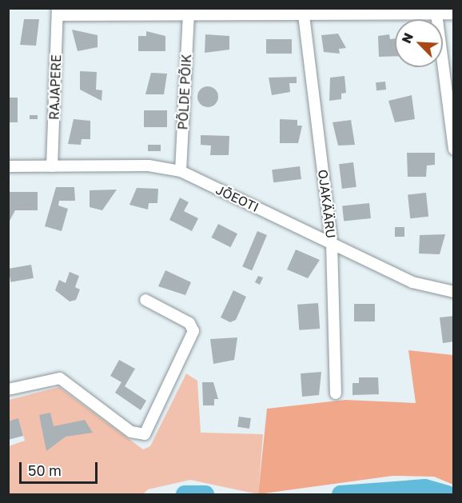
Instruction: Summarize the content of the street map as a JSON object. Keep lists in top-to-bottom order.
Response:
{
  "streets": {
    "street": [
      "RAJAPERE",
      "PÕLDE PÕIK",
      "JÕEOTI",
      "OJAKÄÄRU"
    ]
  },
  "crossings": [
    ["RAJAPERE", "JÕEOTI"],
    ["PÕLDE PÕIK", "JÕEOTI"],
    ["JÕEOTI", "OJAKÄÄRU"]
  ],
  "scale_bar": "50 m",
  "north": "top left"
}
